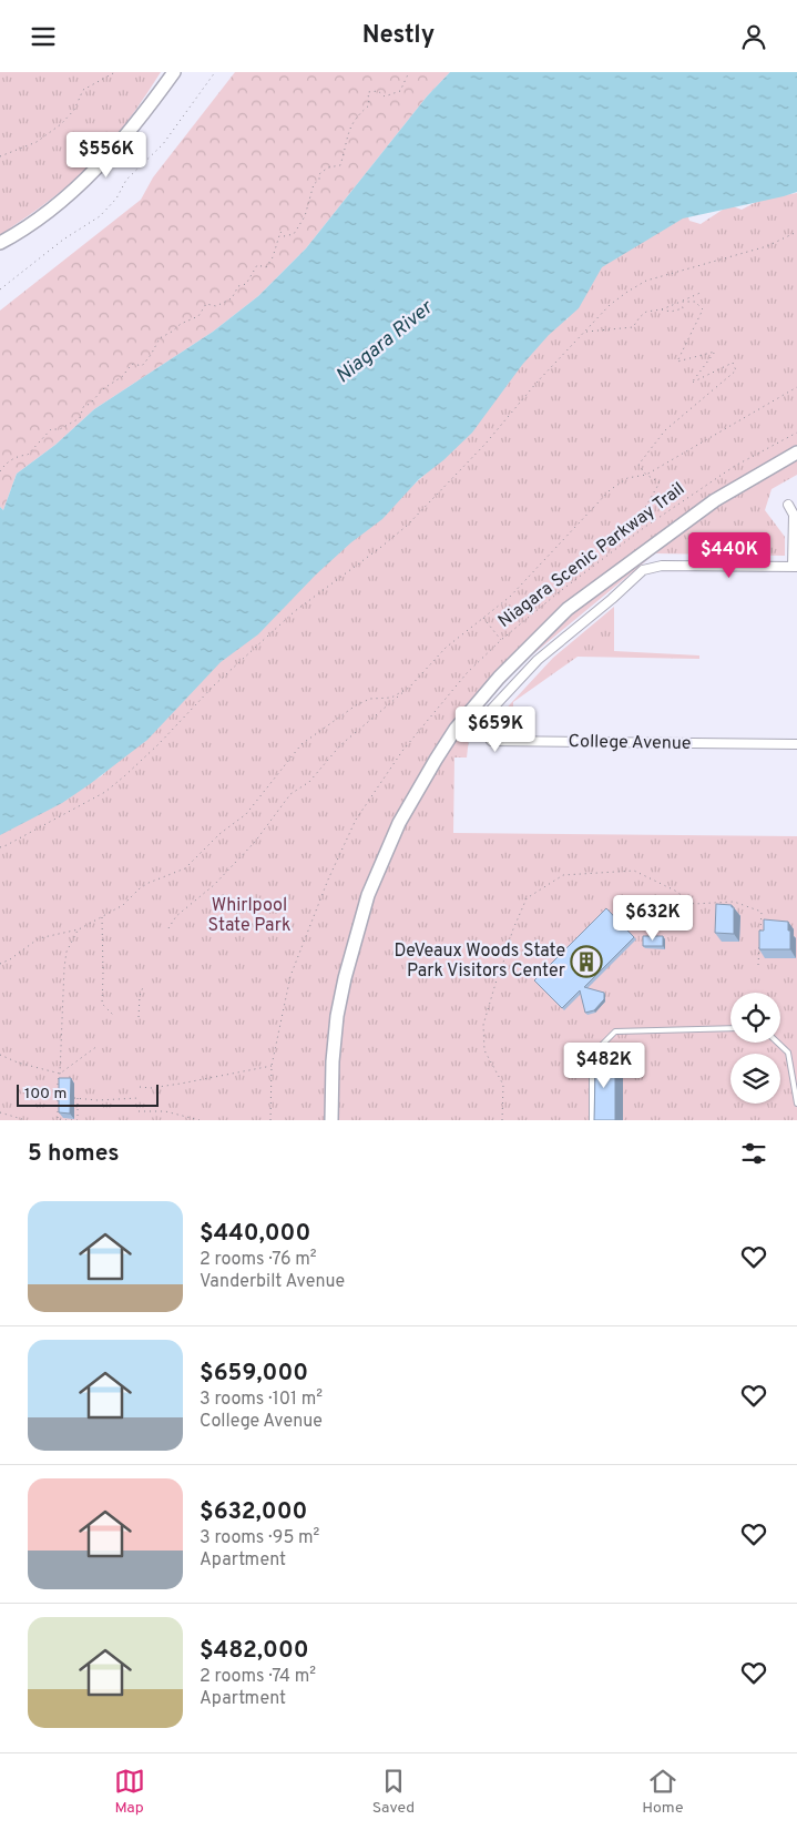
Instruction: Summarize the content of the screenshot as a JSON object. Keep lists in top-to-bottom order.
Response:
{
  "streets": {
    "street": ["College Avenue"],
    "path": ["Niagara Scenic Parkway Trail"]
  },
  "water": ["Niagara River"],
  "parks": ["Whirlpool State Park"],
  "places": {
    "building": ["DeVeaux Woods State Park Visitors Center"]
  },
  "scale_bar": "100 m",
  "page": {
    "header": "Nestly",
    "price": [
      "$556K",
      "$440K",
      "$659K",
      "$632K",
      "$482K"
    ],
    "scale": "100 m",
    "heading": "5 homes",
    "list": [
      {
        "name": "$440,000",
        "note": "2 rooms · 76 m² · Vanderbilt Avenue"
      },
      {
        "name": "$659,000",
        "note": "3 rooms · 101 m² · College Avenue"
      },
      {
        "name": "$632,000",
        "note": "3 rooms · 95 m² · Apartment"
      },
      {
        "name": "$482,000",
        "note": "2 rooms · 74 m² · Apartment"
      }
    ],
    "tabs": ["Map", "Saved", "Home"]
  }
}
